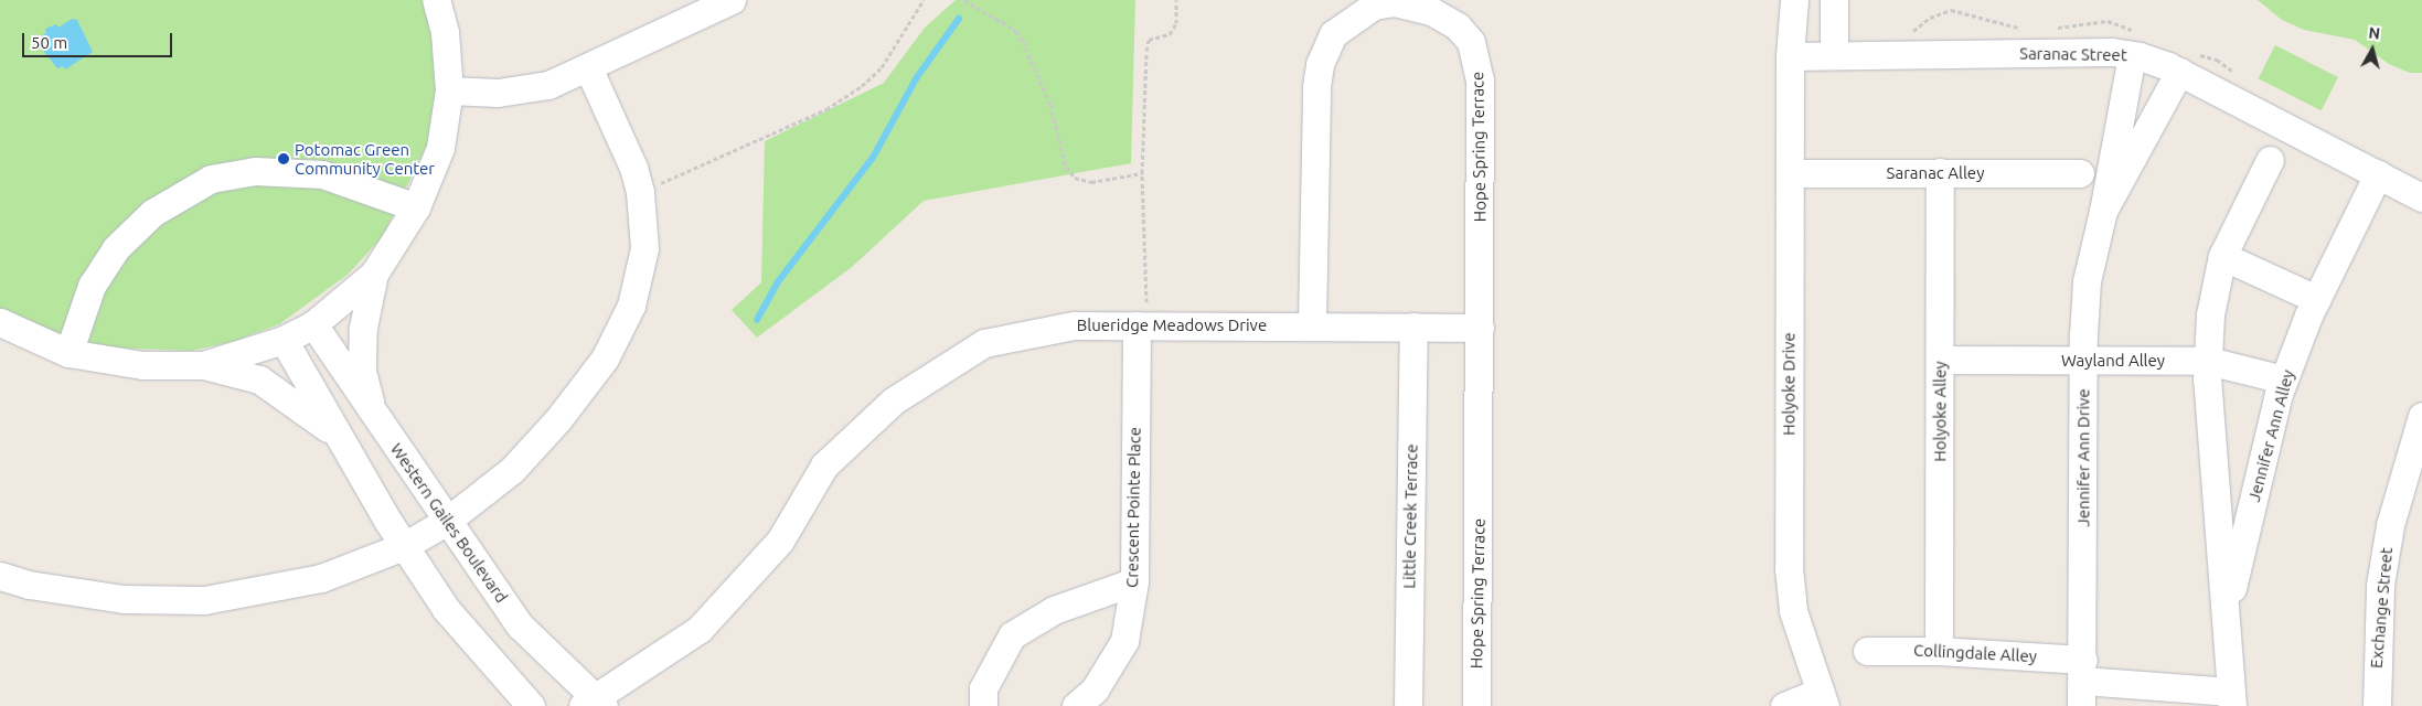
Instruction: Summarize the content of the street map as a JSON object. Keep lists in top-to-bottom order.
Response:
{
  "streets": {
    "street": [
      "Saranac Street",
      "Hope Spring Terrace",
      "Saranac Alley",
      "Blueridge Meadows Drive",
      "Wayland Alley",
      "Holyoke Drive",
      "Holyoke Alley",
      "Jennifer Ann Alley",
      "Jennifer Ann Drive",
      "Crescent Pointe Place",
      "Little Creek Terrace",
      "Western Gailes Boulevard",
      "Exchange Street",
      "Collingdale Alley"
    ]
  },
  "crossings": [
    ["Saranac Street", "Holyoke Drive"],
    ["Saranac Street", "Jennifer Ann Alley"],
    ["Saranac Street", "Jennifer Ann Drive"],
    ["Hope Spring Terrace", "Blueridge Meadows Drive"],
    ["Saranac Alley", "Holyoke Drive"],
    ["Saranac Alley", "Holyoke Alley"],
    ["Blueridge Meadows Drive", "Crescent Pointe Place"],
    ["Blueridge Meadows Drive", "Little Creek Terrace"],
    ["Blueridge Meadows Drive", "Western Gailes Boulevard"],
    ["Wayland Alley", "Holyoke Alley"],
    ["Wayland Alley", "Jennifer Ann Alley"],
    ["Wayland Alley", "Jennifer Ann Drive"],
    ["Holyoke Alley", "Collingdale Alley"],
    ["Jennifer Ann Alley", "Collingdale Alley"],
    ["Jennifer Ann Drive", "Collingdale Alley"]
  ],
  "places": ["Potomac Green Community Center"],
  "scale_bar": "50 m",
  "north": "top"
}
